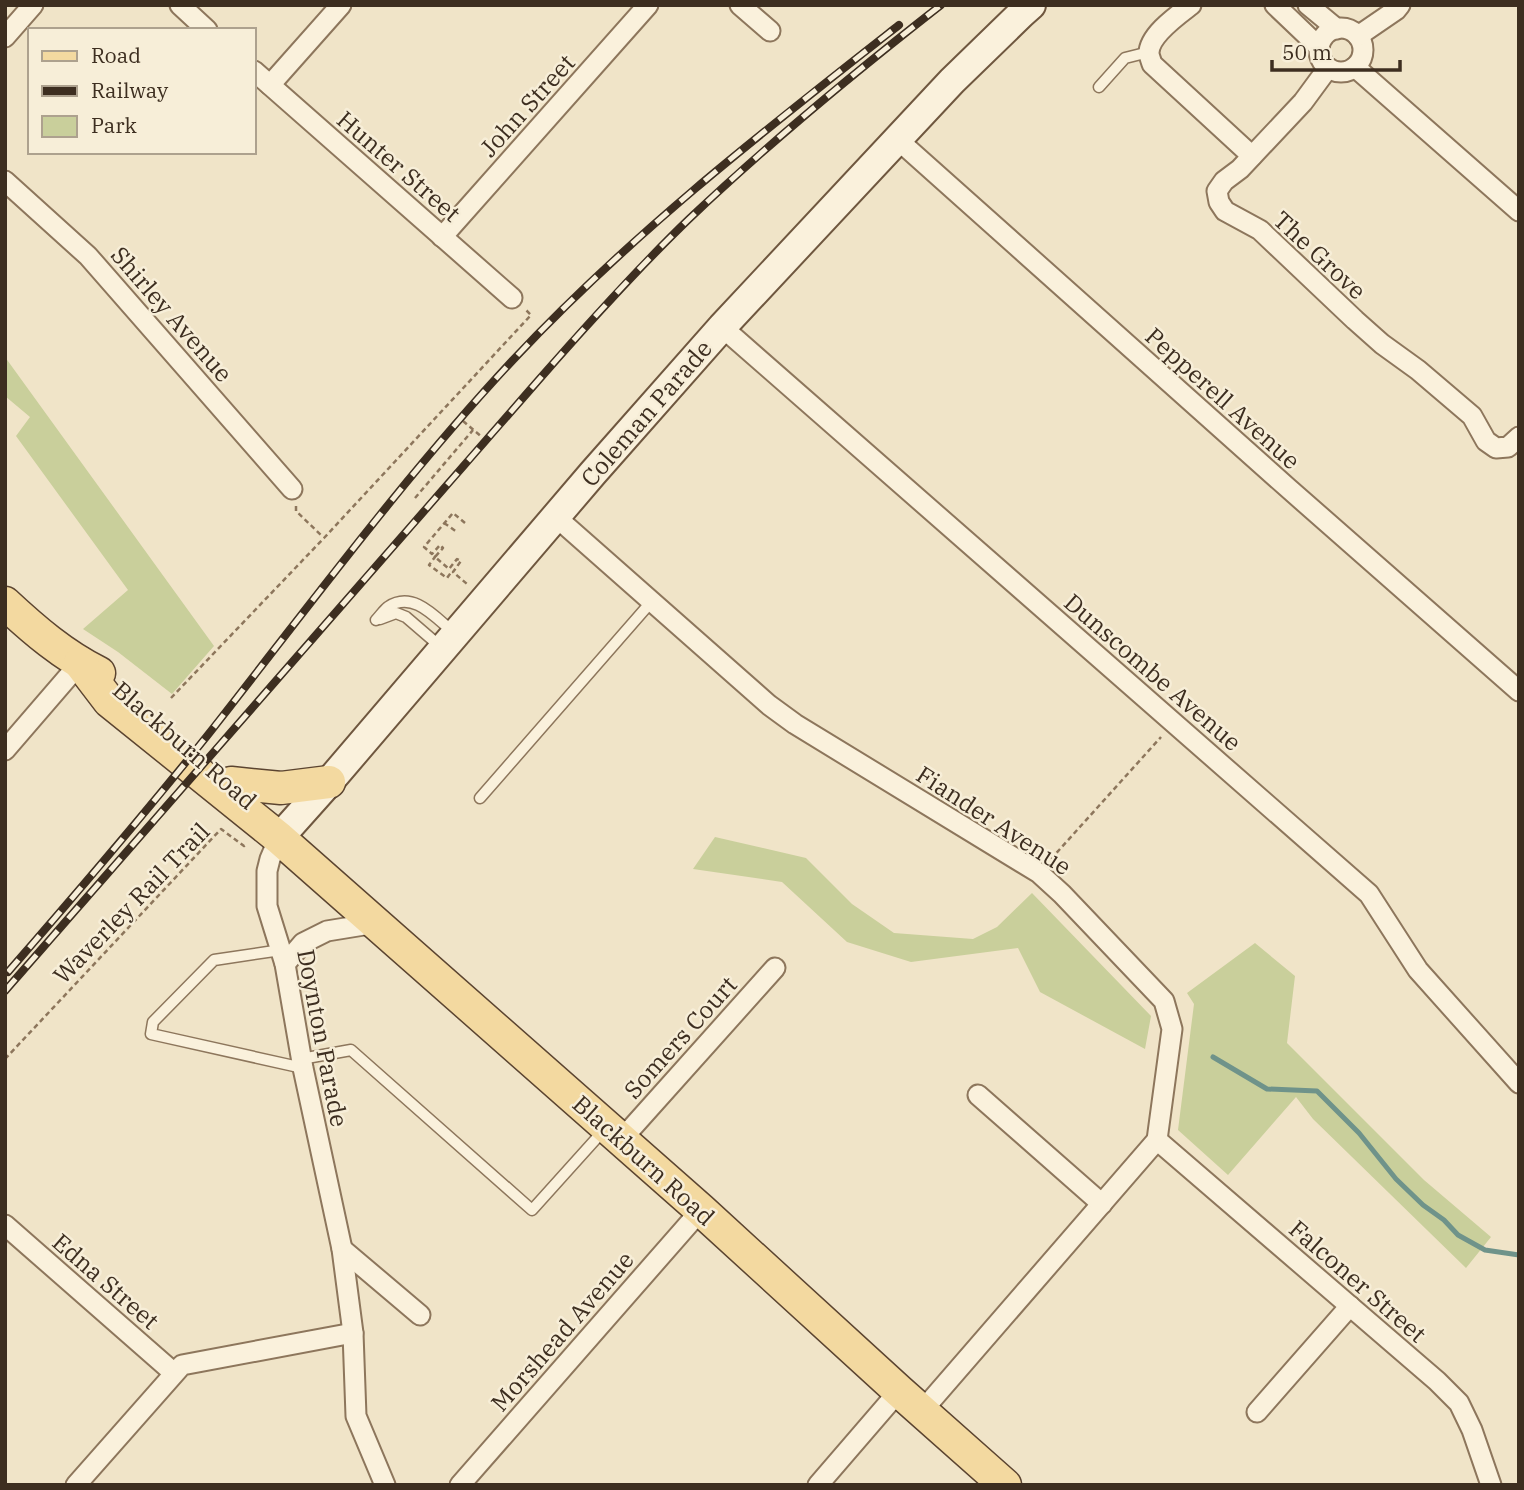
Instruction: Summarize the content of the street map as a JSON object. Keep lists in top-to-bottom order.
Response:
{
  "streets": {
    "main road": ["Blackburn Road"],
    "street": [
      "John Street",
      "Hunter Street",
      "The Grove",
      "Shirley Avenue",
      "Pepperell Avenue",
      "Coleman Parade",
      "Dunscombe Avenue",
      "Fiander Avenue",
      "Somers Court",
      "Doynton Parade",
      "Edna Street",
      "Falconer Street",
      "Morshead Avenue"
    ],
    "path": ["Waverley Rail Trail"]
  },
  "crossings": [
    ["John Street", "Hunter Street"],
    ["Pepperell Avenue", "Coleman Parade"],
    ["Coleman Parade", "Dunscombe Avenue"],
    ["Coleman Parade", "Blackburn Road"],
    ["Coleman Parade", "Fiander Avenue"],
    ["Coleman Parade", "Waverley Rail Trail"],
    ["Coleman Parade", "Doynton Parade"],
    ["Blackburn Road", "Waverley Rail Trail"],
    ["Blackburn Road", "Somers Court"],
    ["Blackburn Road", "Doynton Parade"],
    ["Blackburn Road", "Morshead Avenue"],
    ["Fiander Avenue", "Falconer Street"],
    ["Waverley Rail Trail", "Doynton Parade"]
  ],
  "legend": ["Road", "Railway", "Park"],
  "scale_bar": "50 m"
}
